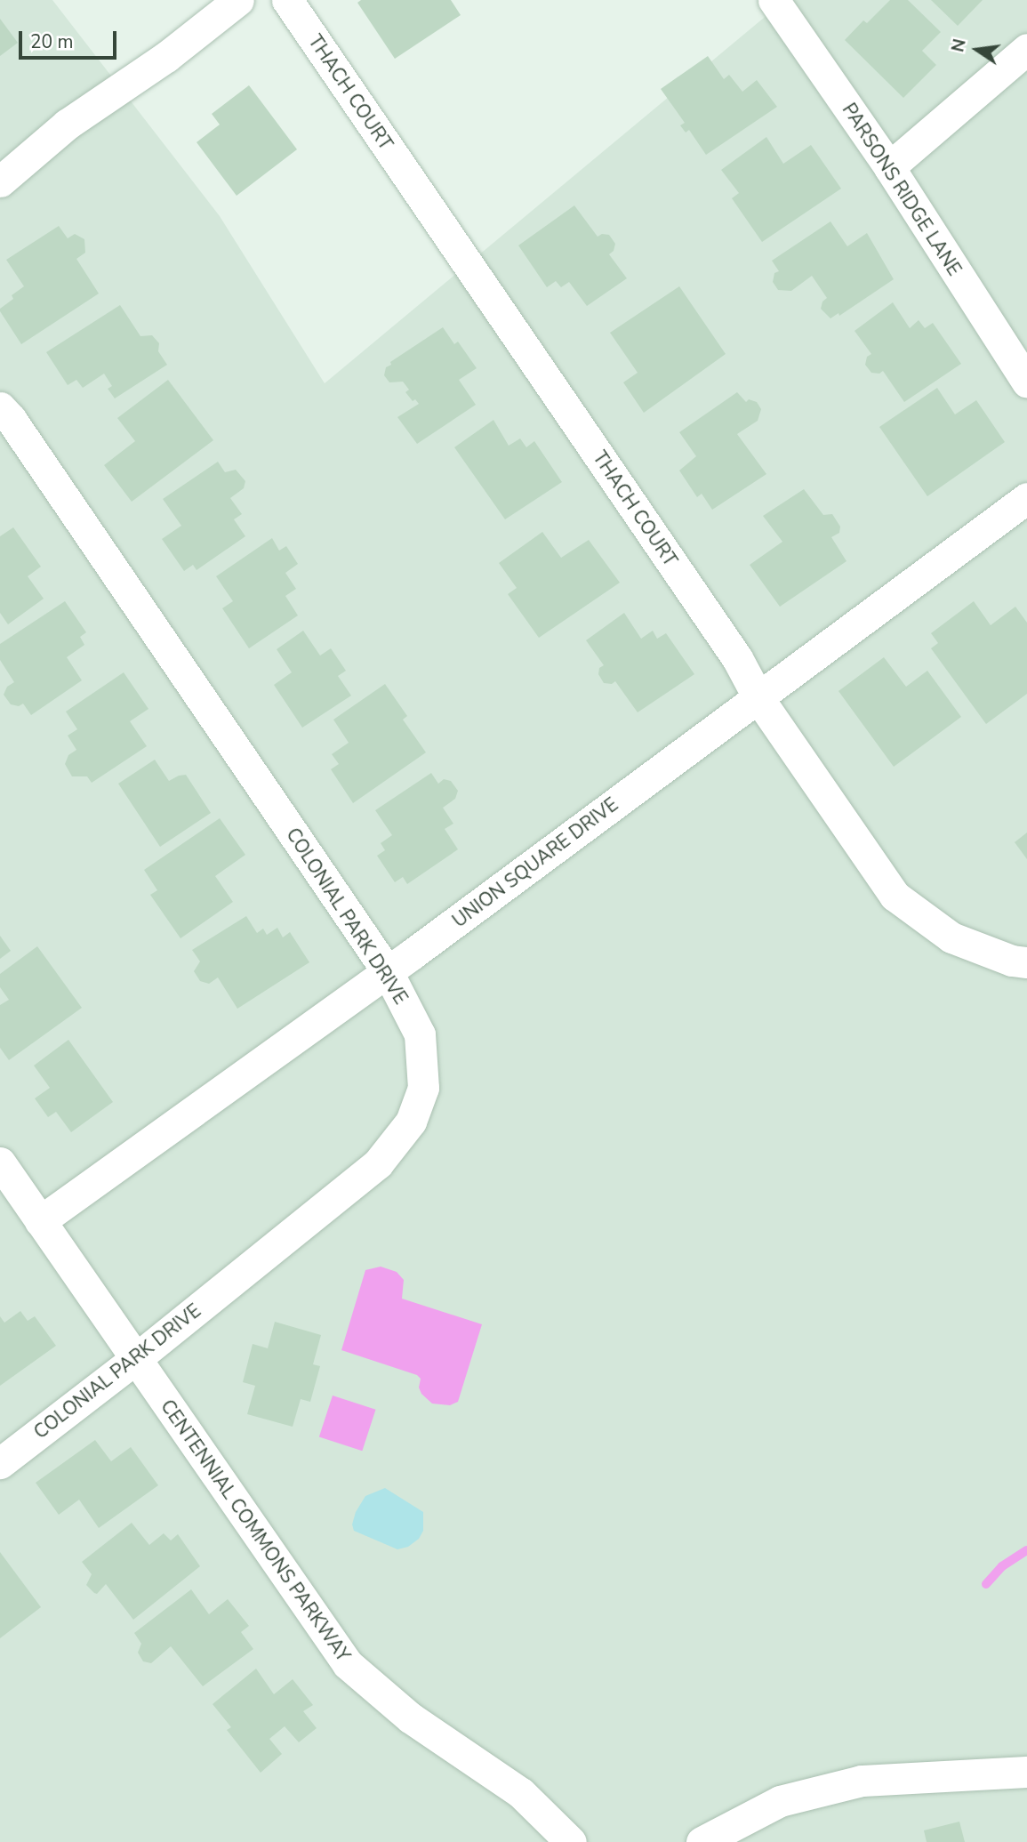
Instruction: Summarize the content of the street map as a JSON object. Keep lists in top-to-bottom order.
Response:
{
  "streets": {
    "street": [
      "THACH COURT",
      "PARSONS RIDGE LANE",
      "UNION SQUARE DRIVE",
      "COLONIAL PARK DRIVE",
      "CENTENNIAL COMMONS PARKWAY"
    ]
  },
  "crossings": [
    ["THACH COURT", "UNION SQUARE DRIVE"],
    ["UNION SQUARE DRIVE", "COLONIAL PARK DRIVE"],
    ["UNION SQUARE DRIVE", "CENTENNIAL COMMONS PARKWAY"],
    ["COLONIAL PARK DRIVE", "CENTENNIAL COMMONS PARKWAY"]
  ],
  "scale_bar": "20 m",
  "north": "left"
}
